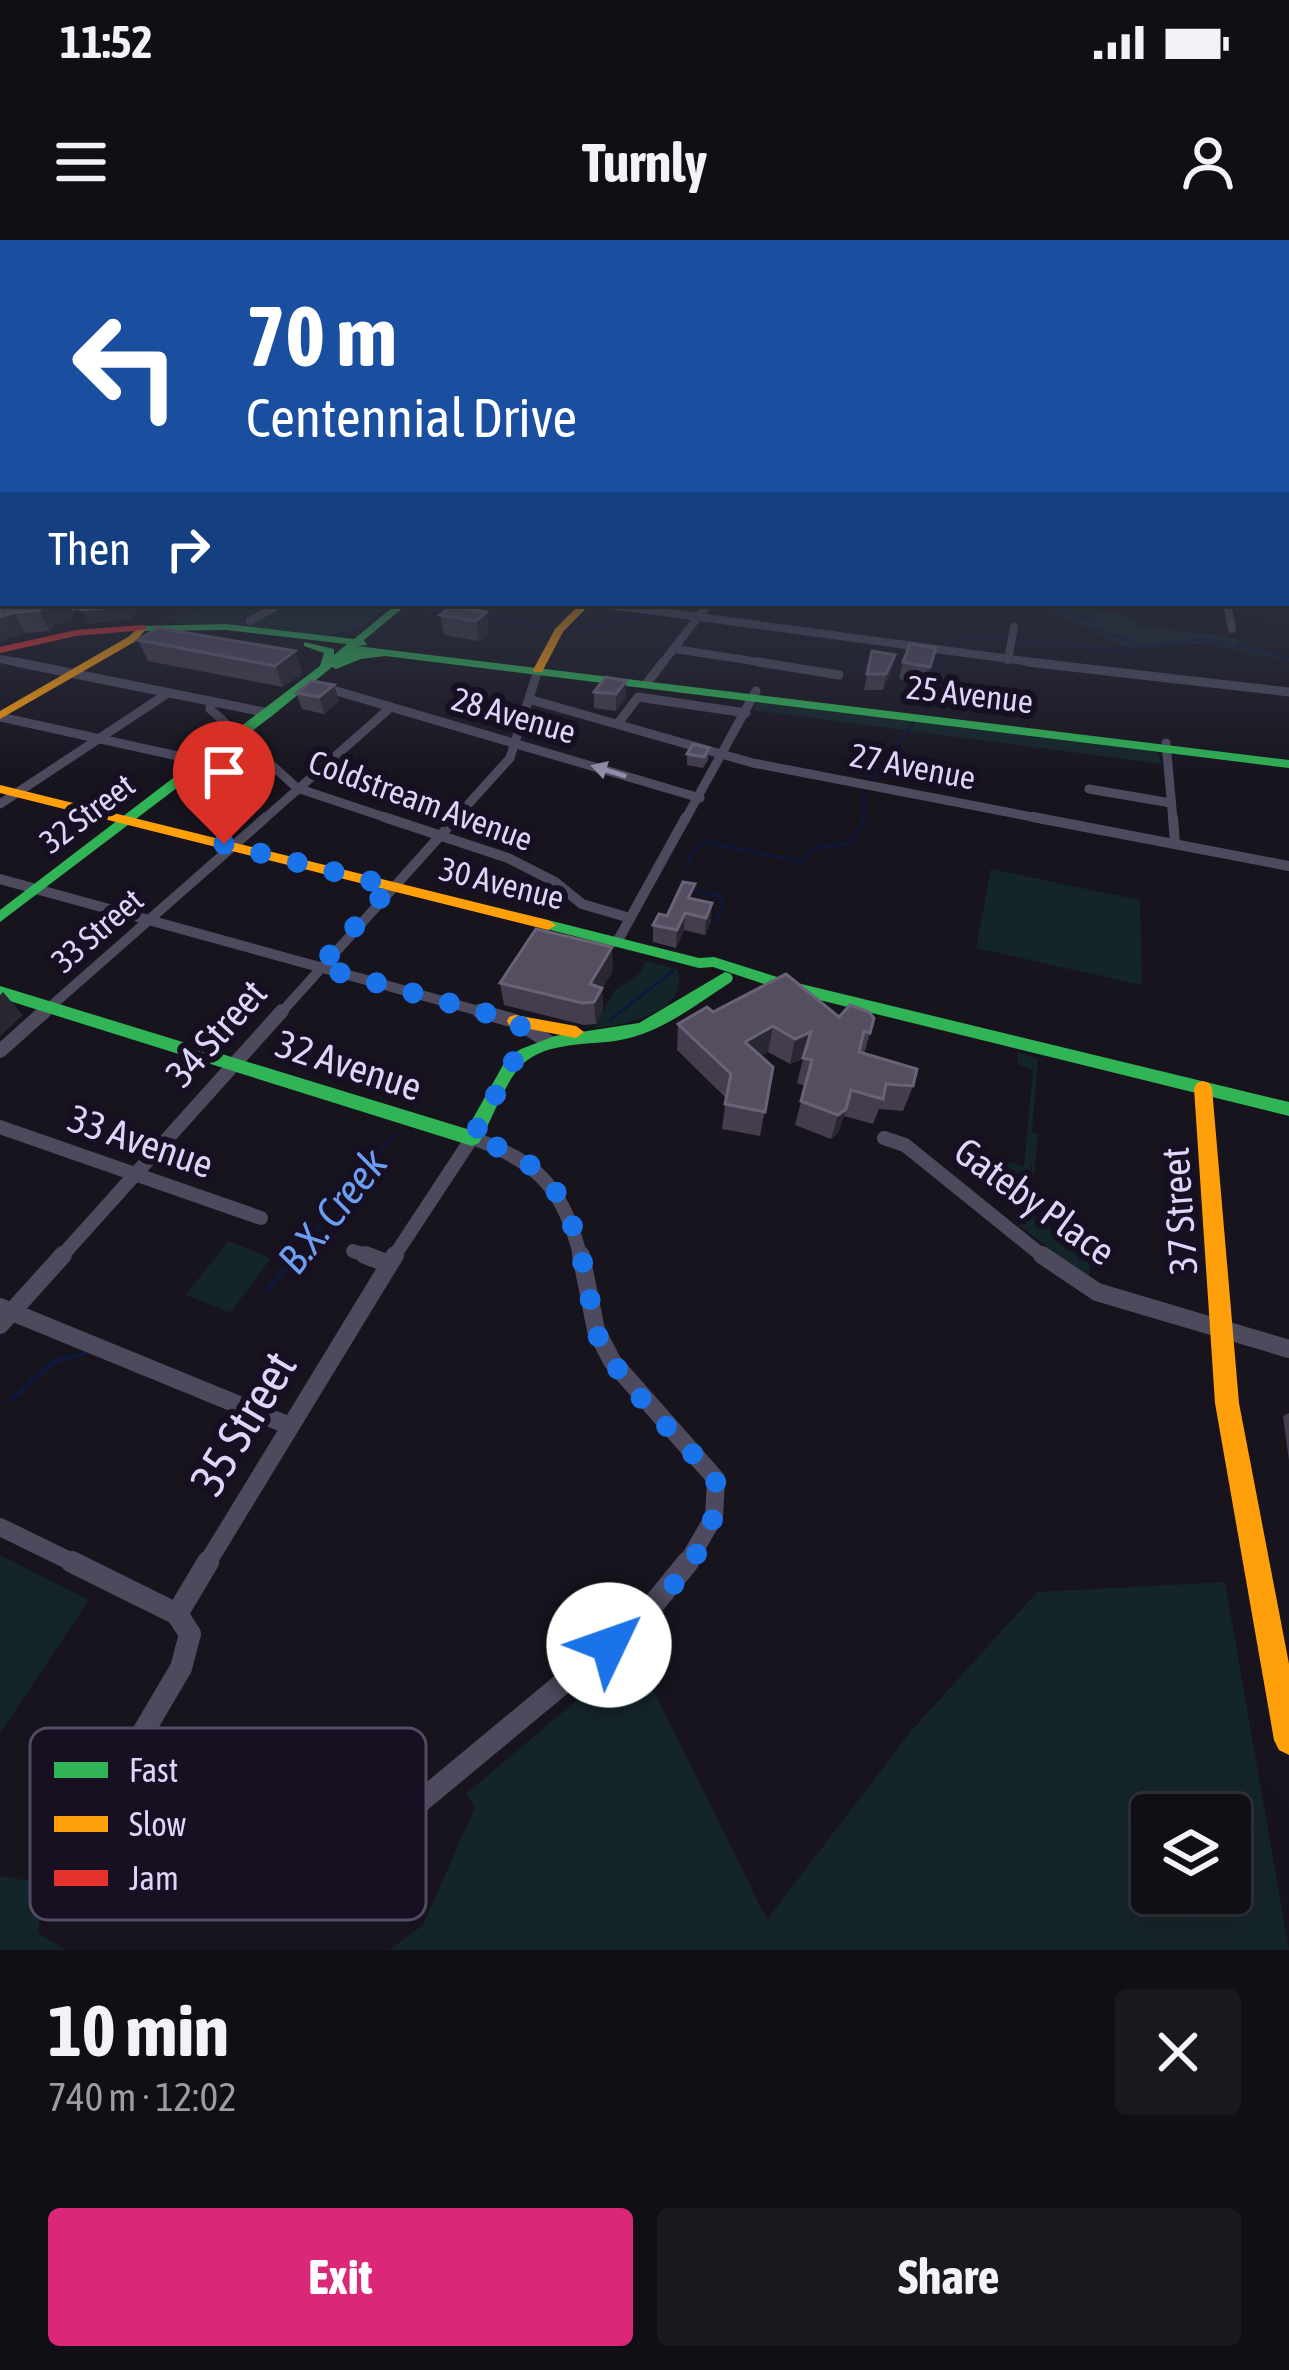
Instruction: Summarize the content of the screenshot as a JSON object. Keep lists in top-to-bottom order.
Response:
{
  "streets": {
    "main road": [
      "25 Avenue",
      "32 Street",
      "30 Avenue",
      "34 Street",
      "32 Avenue",
      "37 Street",
      "35 Street"
    ],
    "street": [
      "28 Avenue",
      "27 Avenue",
      "Coldstream Avenue",
      "33 Street",
      "33 Avenue",
      "Gateby Place"
    ]
  },
  "crossings": [
    ["25 Avenue", "27 Avenue"],
    ["25 Avenue", "32 Street"],
    ["25 Avenue", "34 Street"],
    ["28 Avenue", "32 Street"],
    ["28 Avenue", "33 Street"],
    ["28 Avenue", "34 Street"],
    ["27 Avenue", "34 Street"],
    ["Coldstream Avenue", "32 Street"],
    ["Coldstream Avenue", "33 Street"],
    ["Coldstream Avenue", "34 Street"],
    ["32 Street", "30 Avenue"],
    ["30 Avenue", "33 Street"],
    ["30 Avenue", "34 Street"],
    ["33 Street", "32 Avenue"],
    ["34 Street", "32 Avenue"],
    ["34 Street", "33 Avenue"],
    ["32 Avenue", "35 Street"],
    ["Gateby Place", "37 Street"]
  ],
  "one_way": ["28 Avenue"],
  "water": ["B.X. Creek"],
  "legend": ["Fast", "Slow", "Jam"],
  "page": {
    "status": "11:52",
    "header": "Turnly",
    "turn": ["70 m", "Centennial Drive"],
    "then": "Then",
    "heading": ["10 min", "740 m · 12:02"],
    "buttons": ["Exit", "Share"]
  }
}
